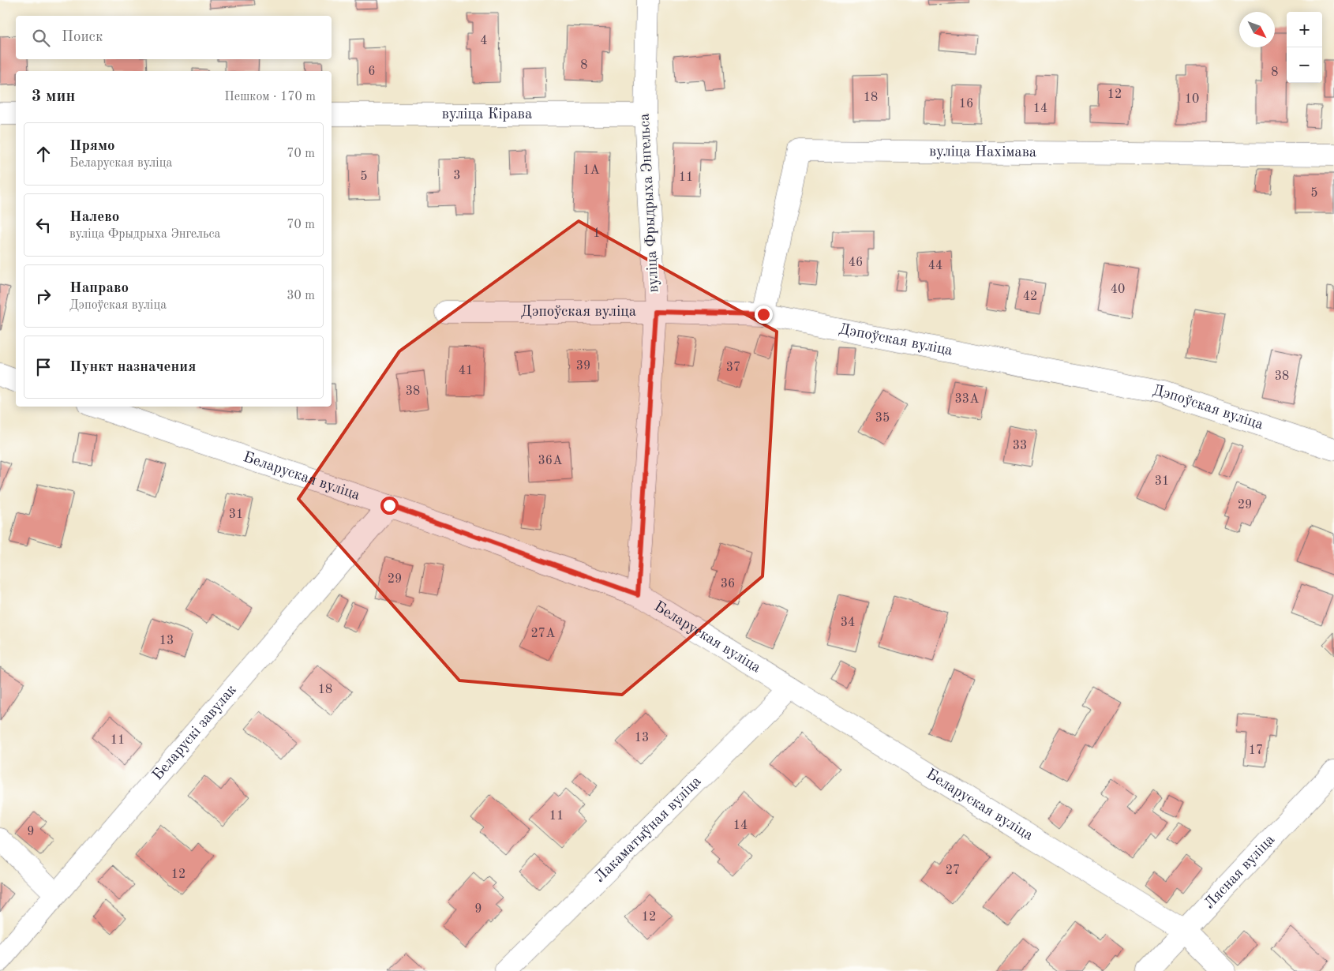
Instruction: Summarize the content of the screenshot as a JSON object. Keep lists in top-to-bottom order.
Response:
{
  "streets": {
    "street": [
      "вуліца Кірава",
      "вуліца Нахімава",
      "вуліца Фрыдрыха Энгельса",
      "Дэпоўская вуліца",
      "Беларуская вуліца",
      "Беларускі завулак",
      "Лакаматыўная вуліца",
      "Лясная вуліца"
    ]
  },
  "crossings": [
    ["вуліца Кірава", "вуліца Фрыдрыха Энгельса"],
    ["вуліца Нахімава", "Дэпоўская вуліца"],
    ["вуліца Фрыдрыха Энгельса", "Дэпоўская вуліца"],
    ["вуліца Фрыдрыха Энгельса", "Беларуская вуліца"],
    ["Беларуская вуліца", "Беларускі завулак"],
    ["Беларуская вуліца", "Лакаматыўная вуліца"],
    ["Беларуская вуліца", "Лясная вуліца"]
  ],
  "house_numbers": [
    "4",
    "8",
    "6",
    "8",
    "12",
    "18",
    "10",
    "16",
    "14",
    "1А",
    "3",
    "5",
    "11",
    "5",
    "1",
    "46",
    "44",
    "40",
    "42",
    "39",
    "37",
    "41",
    "38",
    "38",
    "33А",
    "35",
    "33",
    "36А",
    "31",
    "29",
    "31",
    "29",
    "36",
    "34",
    "27А",
    "13",
    "18",
    "13",
    "11",
    "17",
    "11",
    "14",
    "9",
    "27",
    "12",
    "9",
    "12"
  ],
  "north": "bottom right",
  "page": {
    "map_buttons": ["+", "−"],
    "search": "Поиск",
    "heading": ["3 мин", "Пешком · 170 m"],
    "list": [
      ["Прямо", "Беларуская вуліца", "70 m"],
      ["Налево", "вуліца Фрыдрыха Энгельса", "70 m"],
      ["Направо", "Дэпоўская вуліца", "30 m"],
      "Пункт назначения"
    ]
  }
}
